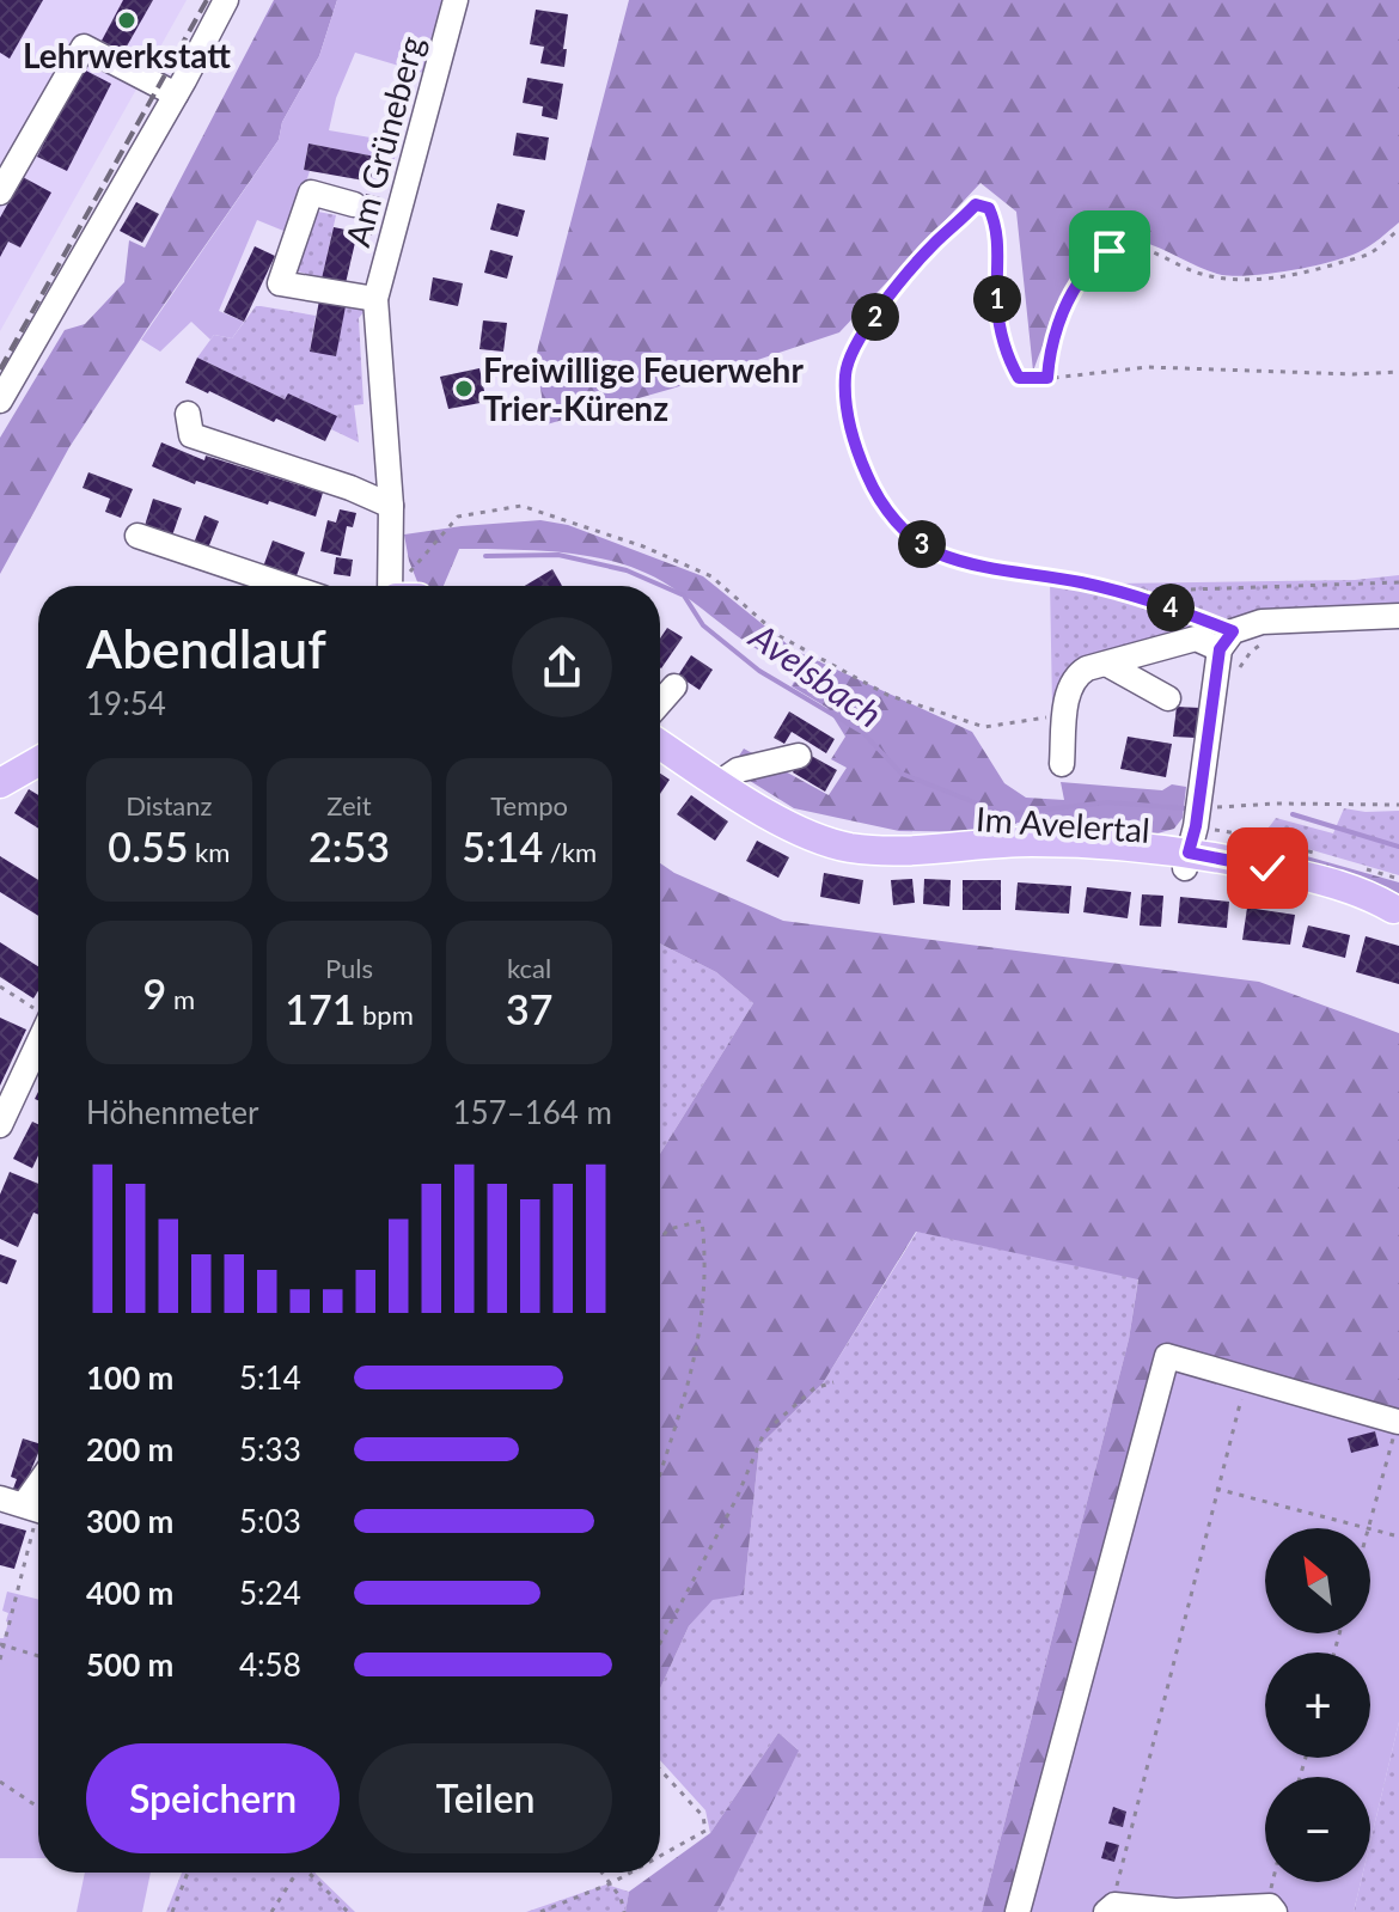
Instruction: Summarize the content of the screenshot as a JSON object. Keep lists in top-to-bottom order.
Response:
{
  "streets": {
    "main road": ["Im Avelertal"],
    "street": ["Am Grüneberg"]
  },
  "water": ["Avelsbach"],
  "places": ["Lehrwerkstatt", "Freiwillige Feuerwehr Trier-Kürenz"],
  "north": "top left",
  "page": {
    "pins": [
      "1",
      "2",
      "3",
      "4"
    ],
    "heading": ["Abendlauf", "19:54"],
    "stats": [
      ["Distanz", "0.55 km"],
      ["Zeit", "2:53"],
      ["Tempo", "5:14 /km"],
      ["9 m"],
      ["Puls", "171 bpm"],
      ["kcal", "37"]
    ],
    "chart": ["Höhenmeter", "157–164 m"],
    "list": [
      {
        "name": "100 m",
        "note": "5:14"
      },
      {
        "name": "200 m",
        "note": "5:33"
      },
      {
        "name": "300 m",
        "note": "5:03"
      },
      {
        "name": "400 m",
        "note": "5:24"
      },
      {
        "name": "500 m",
        "note": "4:58"
      }
    ],
    "map_buttons": ["+", "−"],
    "buttons": ["Speichern", "Teilen"]
  }
}
